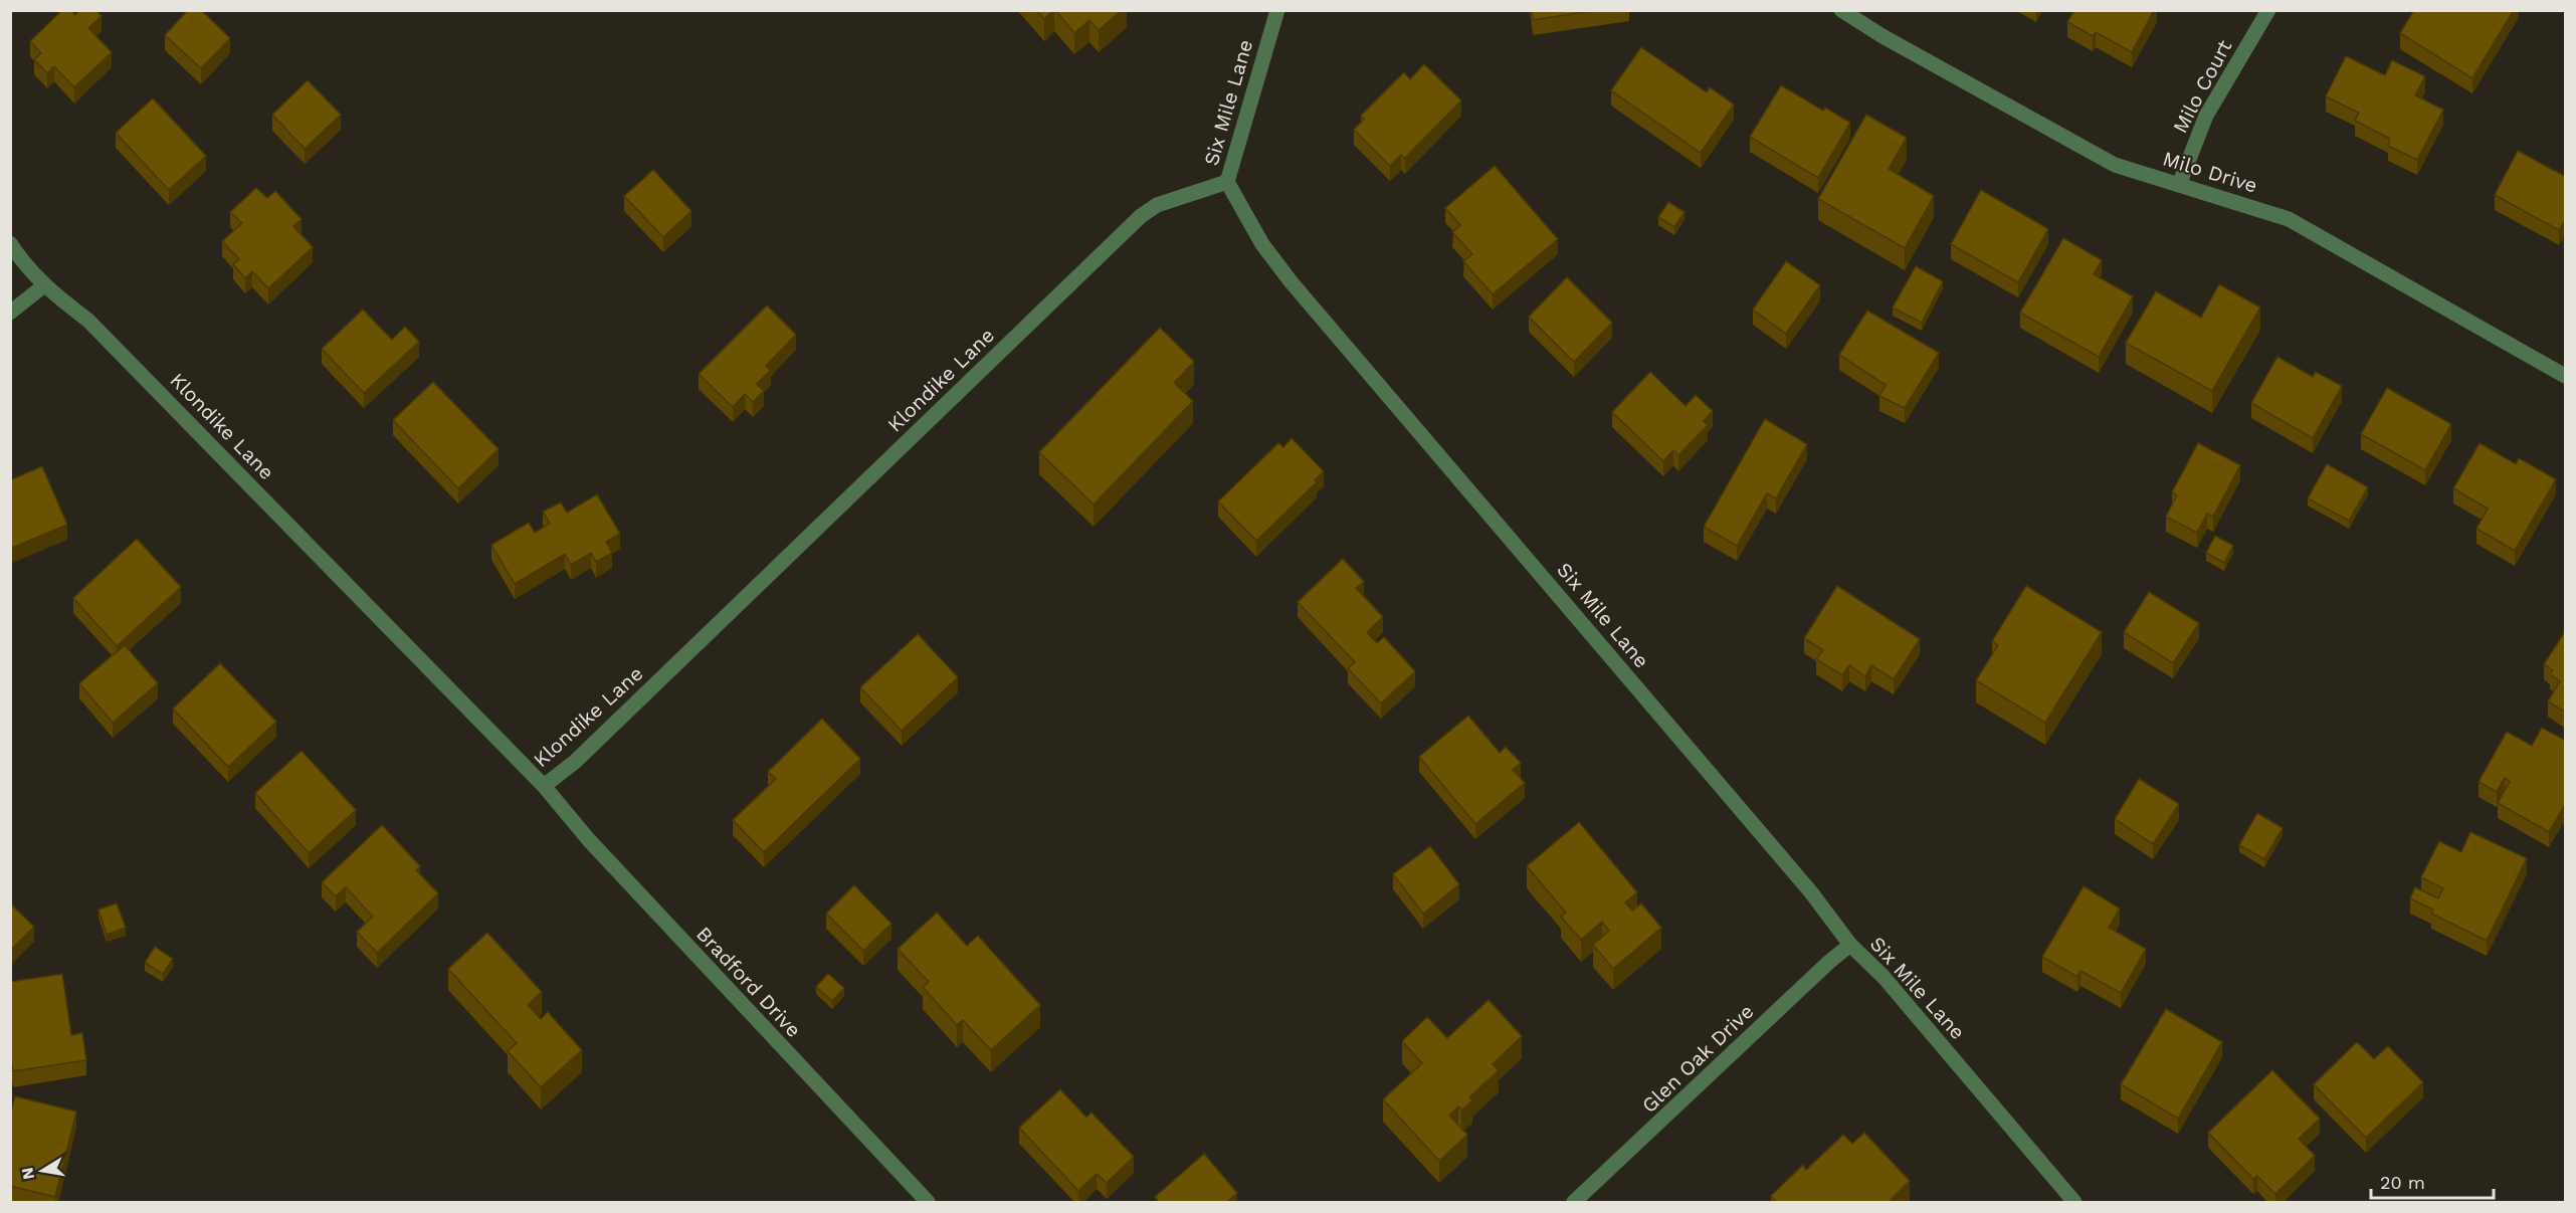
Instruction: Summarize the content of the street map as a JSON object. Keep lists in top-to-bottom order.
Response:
{
  "streets": {
    "street": [
      "Milo Court",
      "Six Mile Lane",
      "Milo Drive",
      "Klondike Lane",
      "Bradford Drive",
      "Glen Oak Drive"
    ]
  },
  "crossings": [
    ["Milo Court", "Milo Drive"],
    ["Six Mile Lane", "Klondike Lane"],
    ["Six Mile Lane", "Glen Oak Drive"],
    ["Klondike Lane", "Bradford Drive"]
  ],
  "scale_bar": "20 m",
  "north": "left"
}
